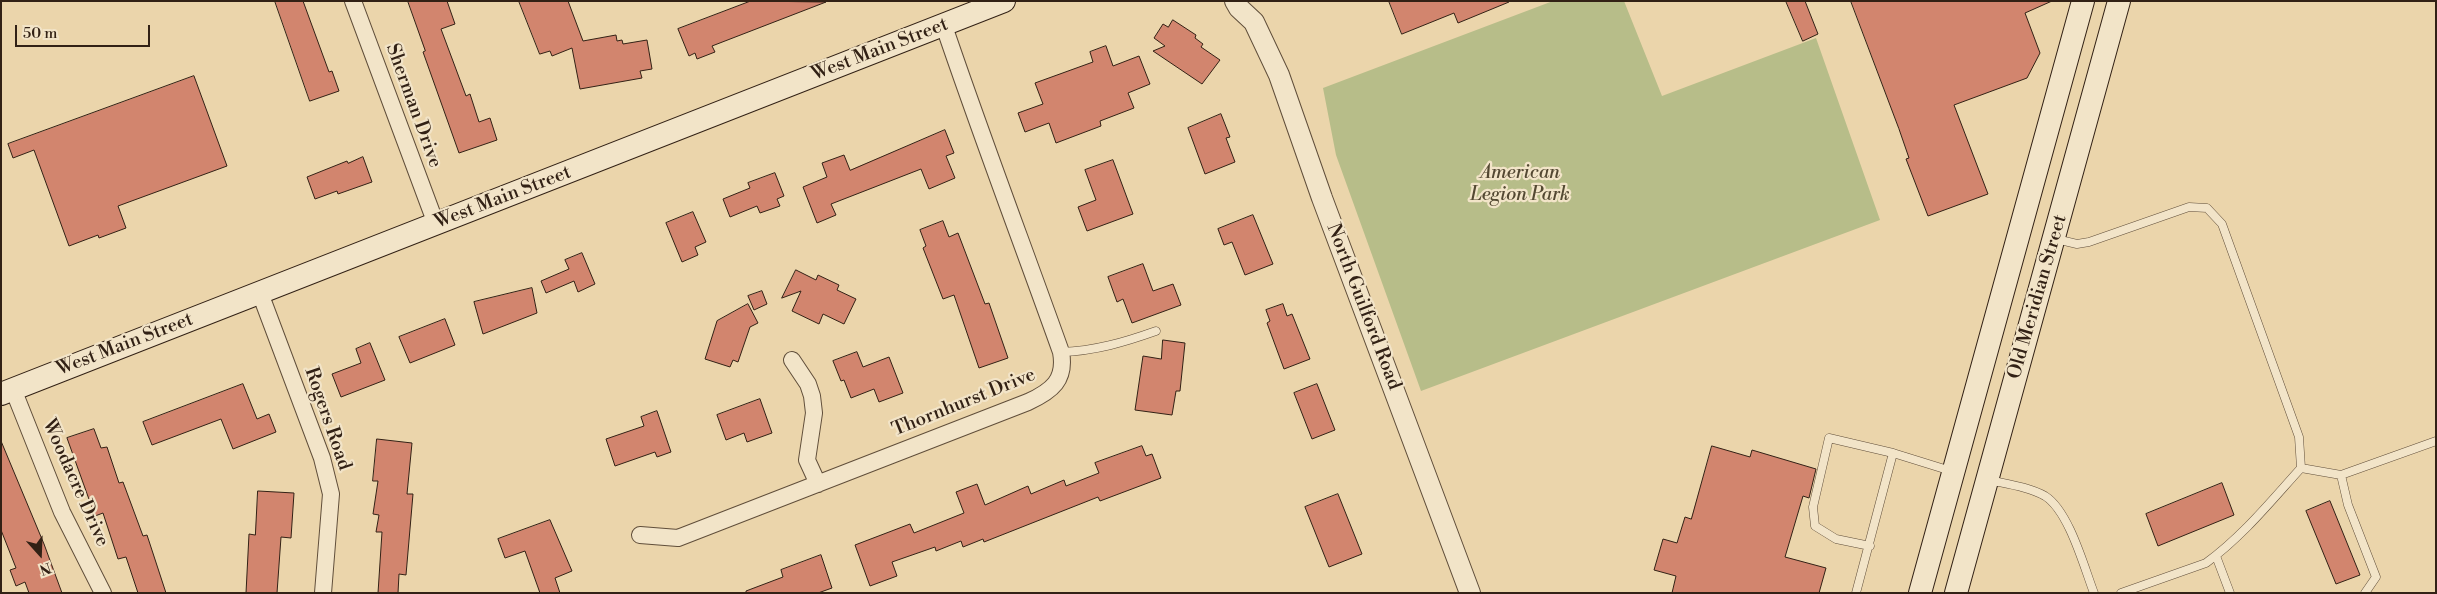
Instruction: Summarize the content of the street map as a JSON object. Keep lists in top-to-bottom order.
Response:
{
  "streets": {
    "main road": ["West Main Street", "Old Meridian Street"],
    "street": [
      "Sherman Drive",
      "North Guilford Road",
      "Thornhurst Drive",
      "Rogers Road",
      "Woodacre Drive"
    ]
  },
  "crossings": [
    ["West Main Street", "Sherman Drive"],
    ["West Main Street", "Thornhurst Drive"],
    ["West Main Street", "Rogers Road"],
    ["West Main Street", "Woodacre Drive"]
  ],
  "parks": ["American Legion Park"],
  "scale_bar": "50 m",
  "north": "bottom"
}
